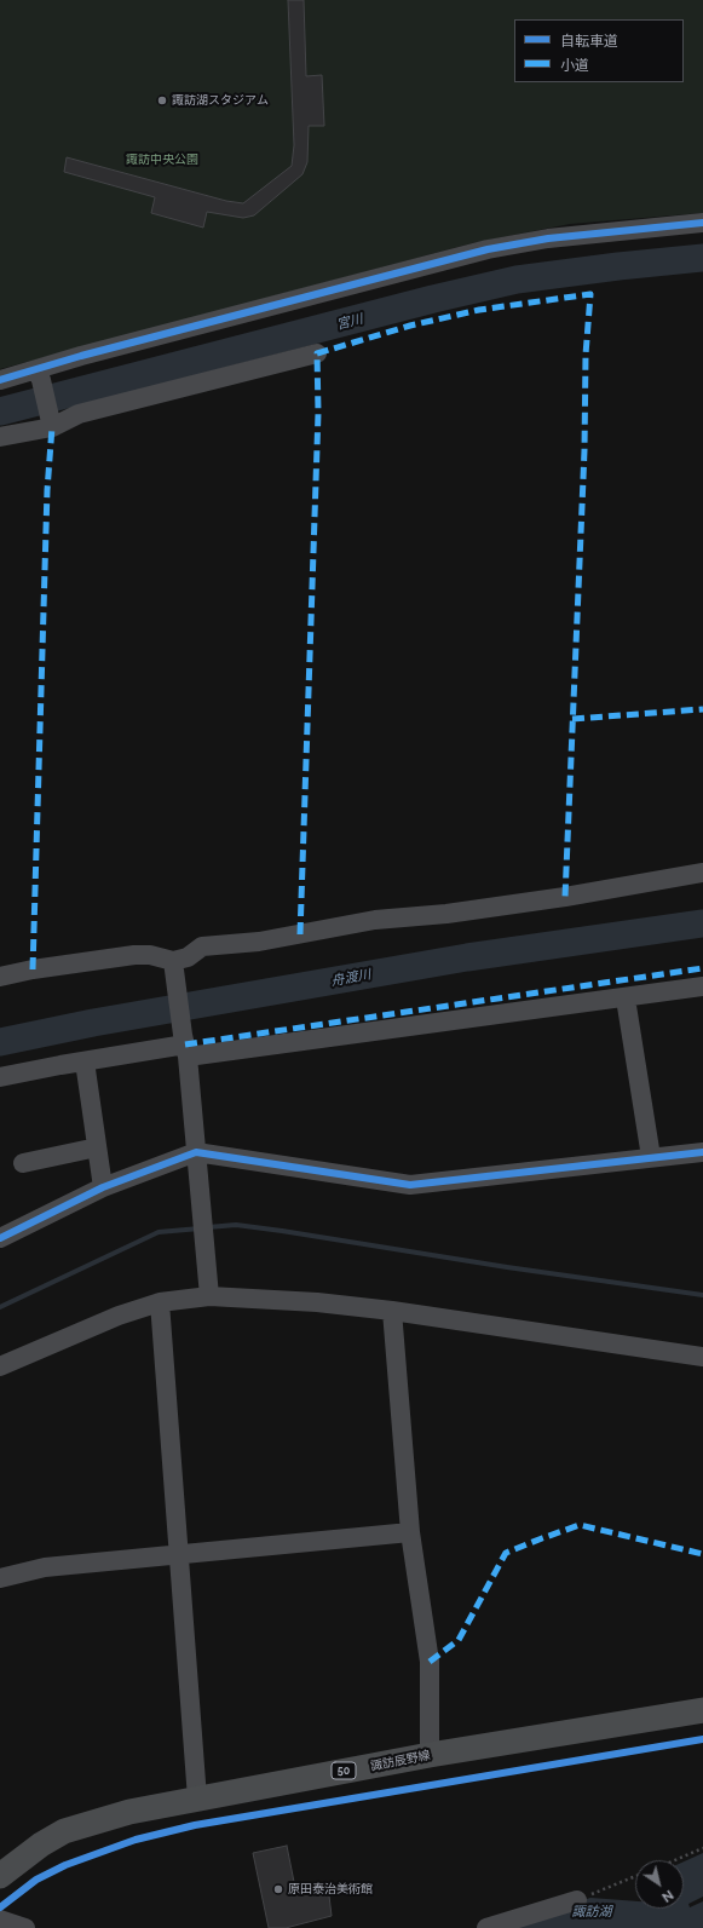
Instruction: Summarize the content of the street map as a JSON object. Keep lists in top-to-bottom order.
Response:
{
  "streets": {
    "main road": ["諏訪辰野線", "50"]
  },
  "water": ["宮川", "舟渡川", "諏訪湖"],
  "parks": ["諏訪中央公園"],
  "places": ["諏訪湖スタジアム", "原田泰治美術館"],
  "legend": ["自転車道", "小道"],
  "north": "bottom right"
}
